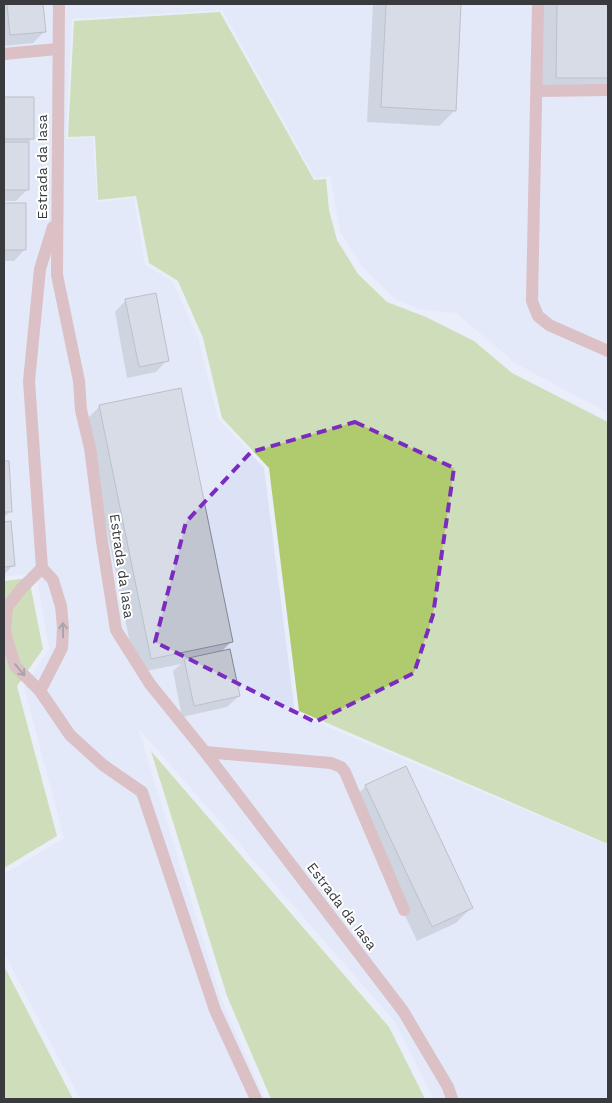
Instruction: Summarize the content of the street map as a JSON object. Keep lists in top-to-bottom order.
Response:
{
  "streets": {
    "lane": ["Estrada da Iasa"]
  }
}
